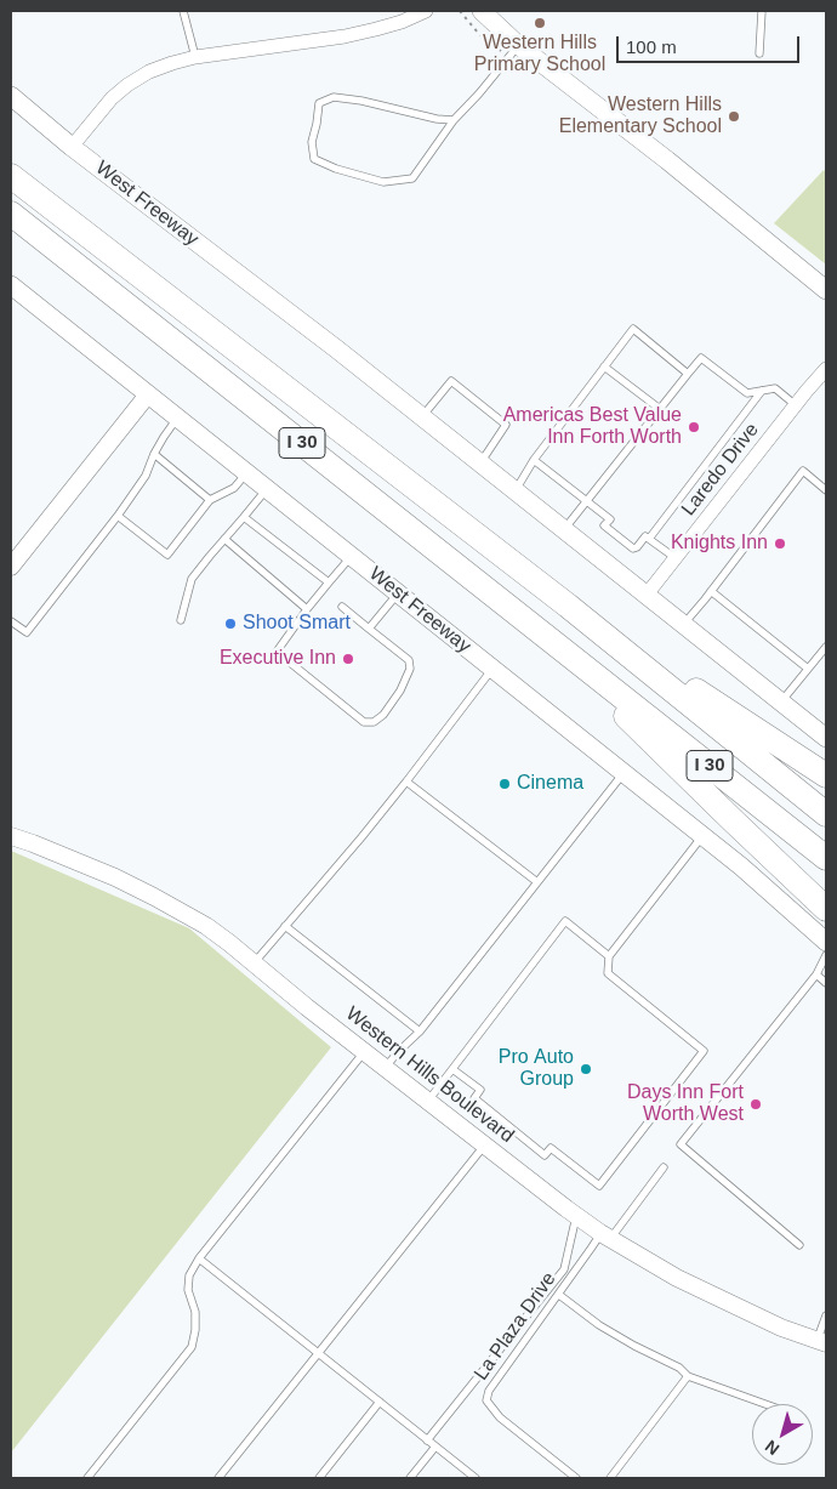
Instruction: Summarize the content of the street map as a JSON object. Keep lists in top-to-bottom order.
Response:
{
  "streets": {
    "highway": ["I 30"],
    "main road": ["West Freeway"],
    "street": ["Laredo Drive", "Western Hills Boulevard"],
    "lane": ["La Plaza Drive"]
  },
  "crossings": [
    ["West Freeway", "Laredo Drive"],
    ["Western Hills Boulevard", "La Plaza Drive"]
  ],
  "places": [
    "Western Hills Primary School",
    "Western Hills Elementary School",
    "Americas Best Value Inn Forth Worth",
    "Knights Inn",
    "Shoot Smart",
    "Executive Inn",
    "Cinema",
    "Pro Auto Group",
    "Days Inn Fort Worth West"
  ],
  "scale_bar": "100 m",
  "north": "bottom left"
}
